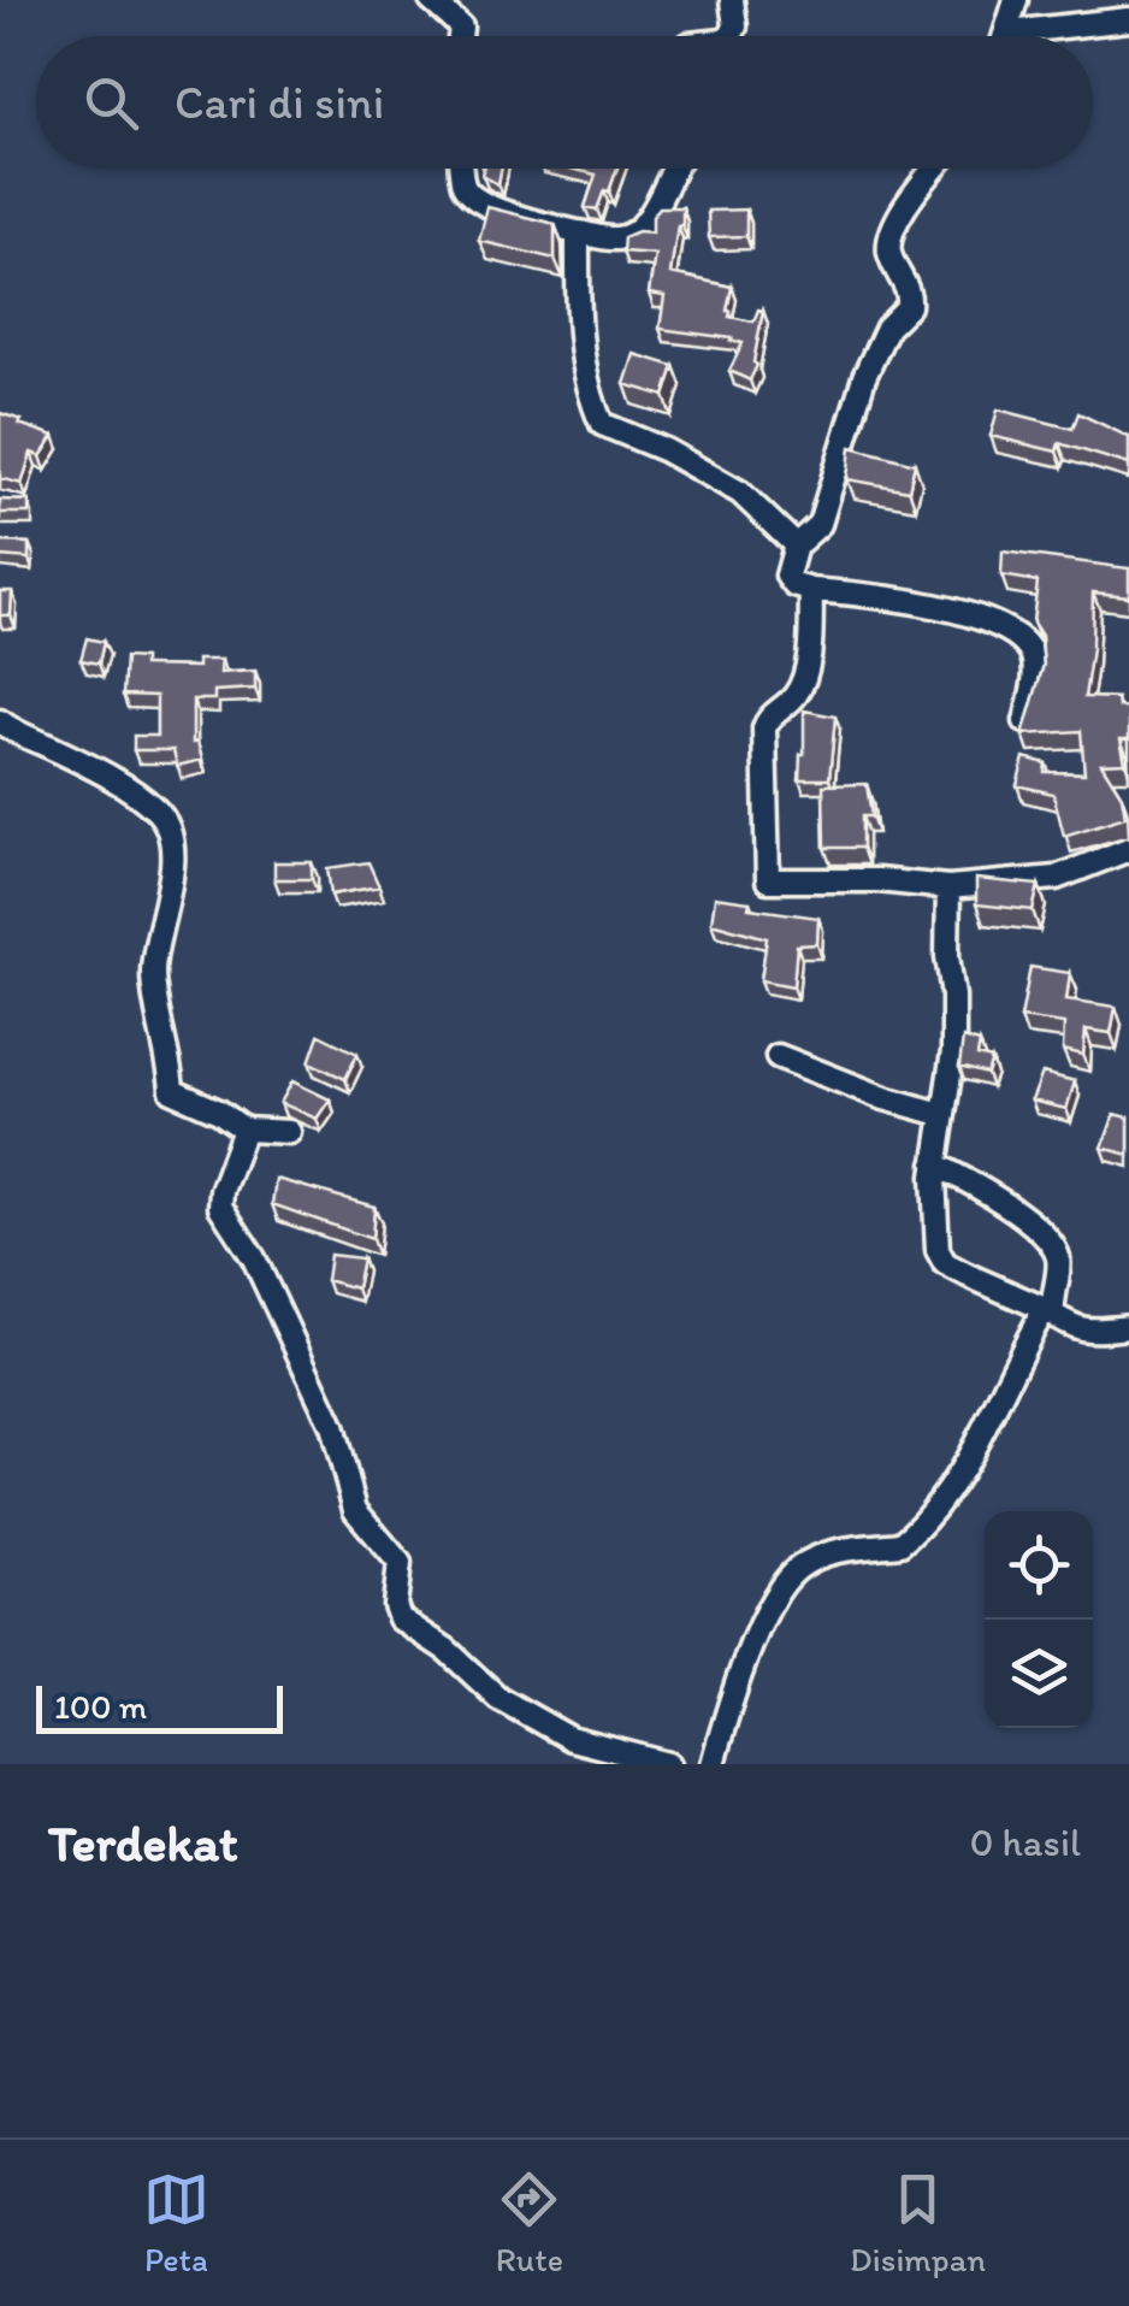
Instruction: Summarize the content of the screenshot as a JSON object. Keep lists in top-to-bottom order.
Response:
{
  "scale_bar": "100 m",
  "page": {
    "search": "Cari di sini",
    "scale": "100 m",
    "heading": ["Terdekat", "0 hasil"],
    "nav": ["Peta", "Rute", "Disimpan"]
  }
}
